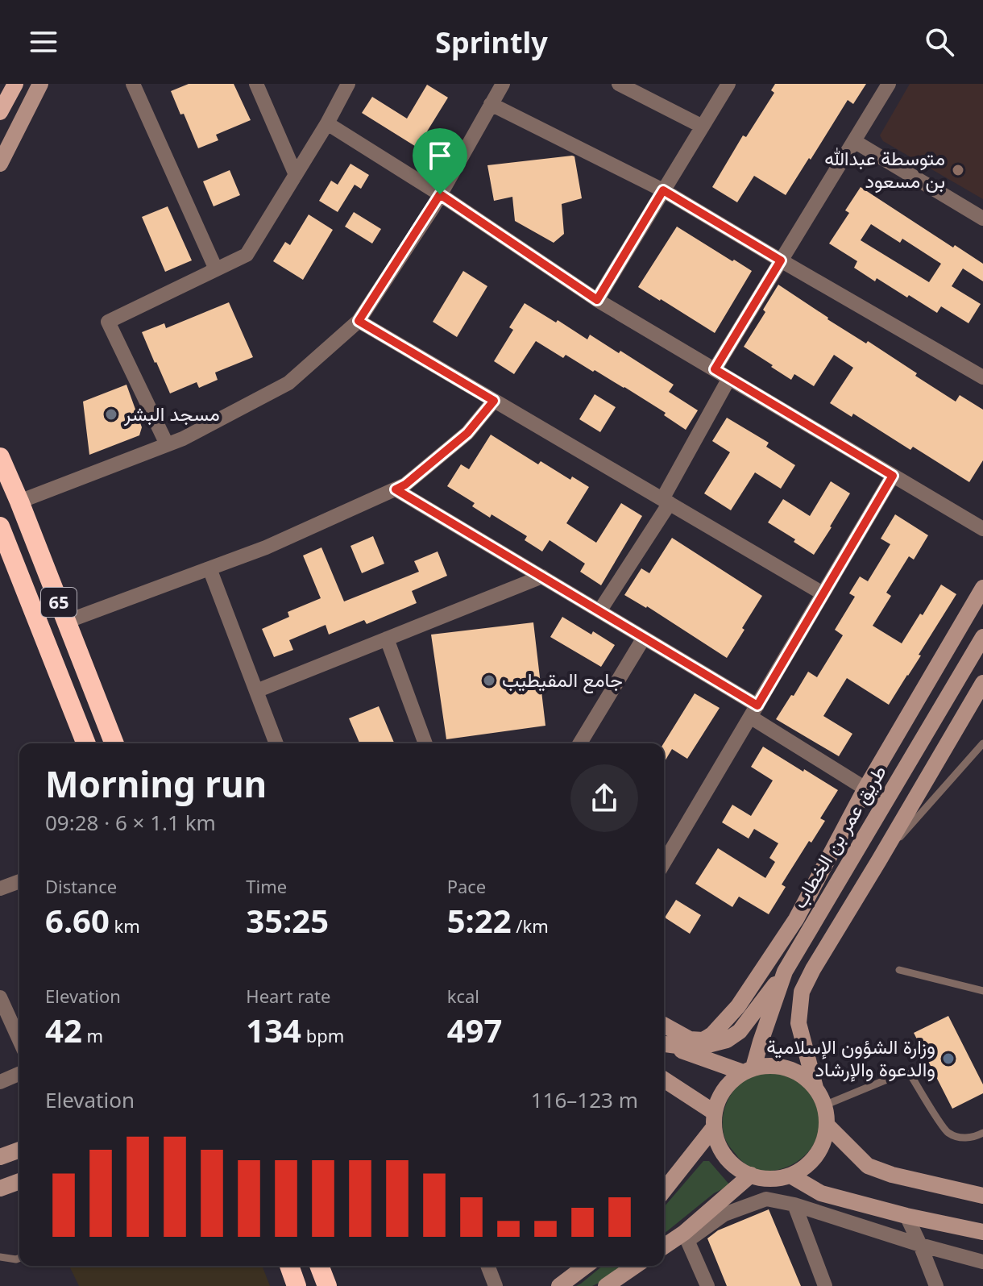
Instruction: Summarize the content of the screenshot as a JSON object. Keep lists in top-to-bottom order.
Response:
{
  "streets": {
    "highway": ["65"],
    "main road": ["طريق عمر بن الخطاب"]
  },
  "places": [
    "متوسطة عبدالله بن مسعود",
    "مسجد البشر",
    "جامع المقيطيب",
    "وزارة الشؤون الإسلامية والدعوة والإرشاد"
  ],
  "page": {
    "header": "Sprintly",
    "heading": ["Morning run", "09:28 · 6 × 1.1 km"],
    "stats": [
      ["Distance", "6.60 km"],
      ["Time", "35:25"],
      ["Pace", "5:22 /km"],
      ["Elevation", "42 m"],
      ["Heart rate", "134 bpm"],
      ["kcal", "497"]
    ],
    "chart": ["Elevation", "116–123 m"]
  }
}
